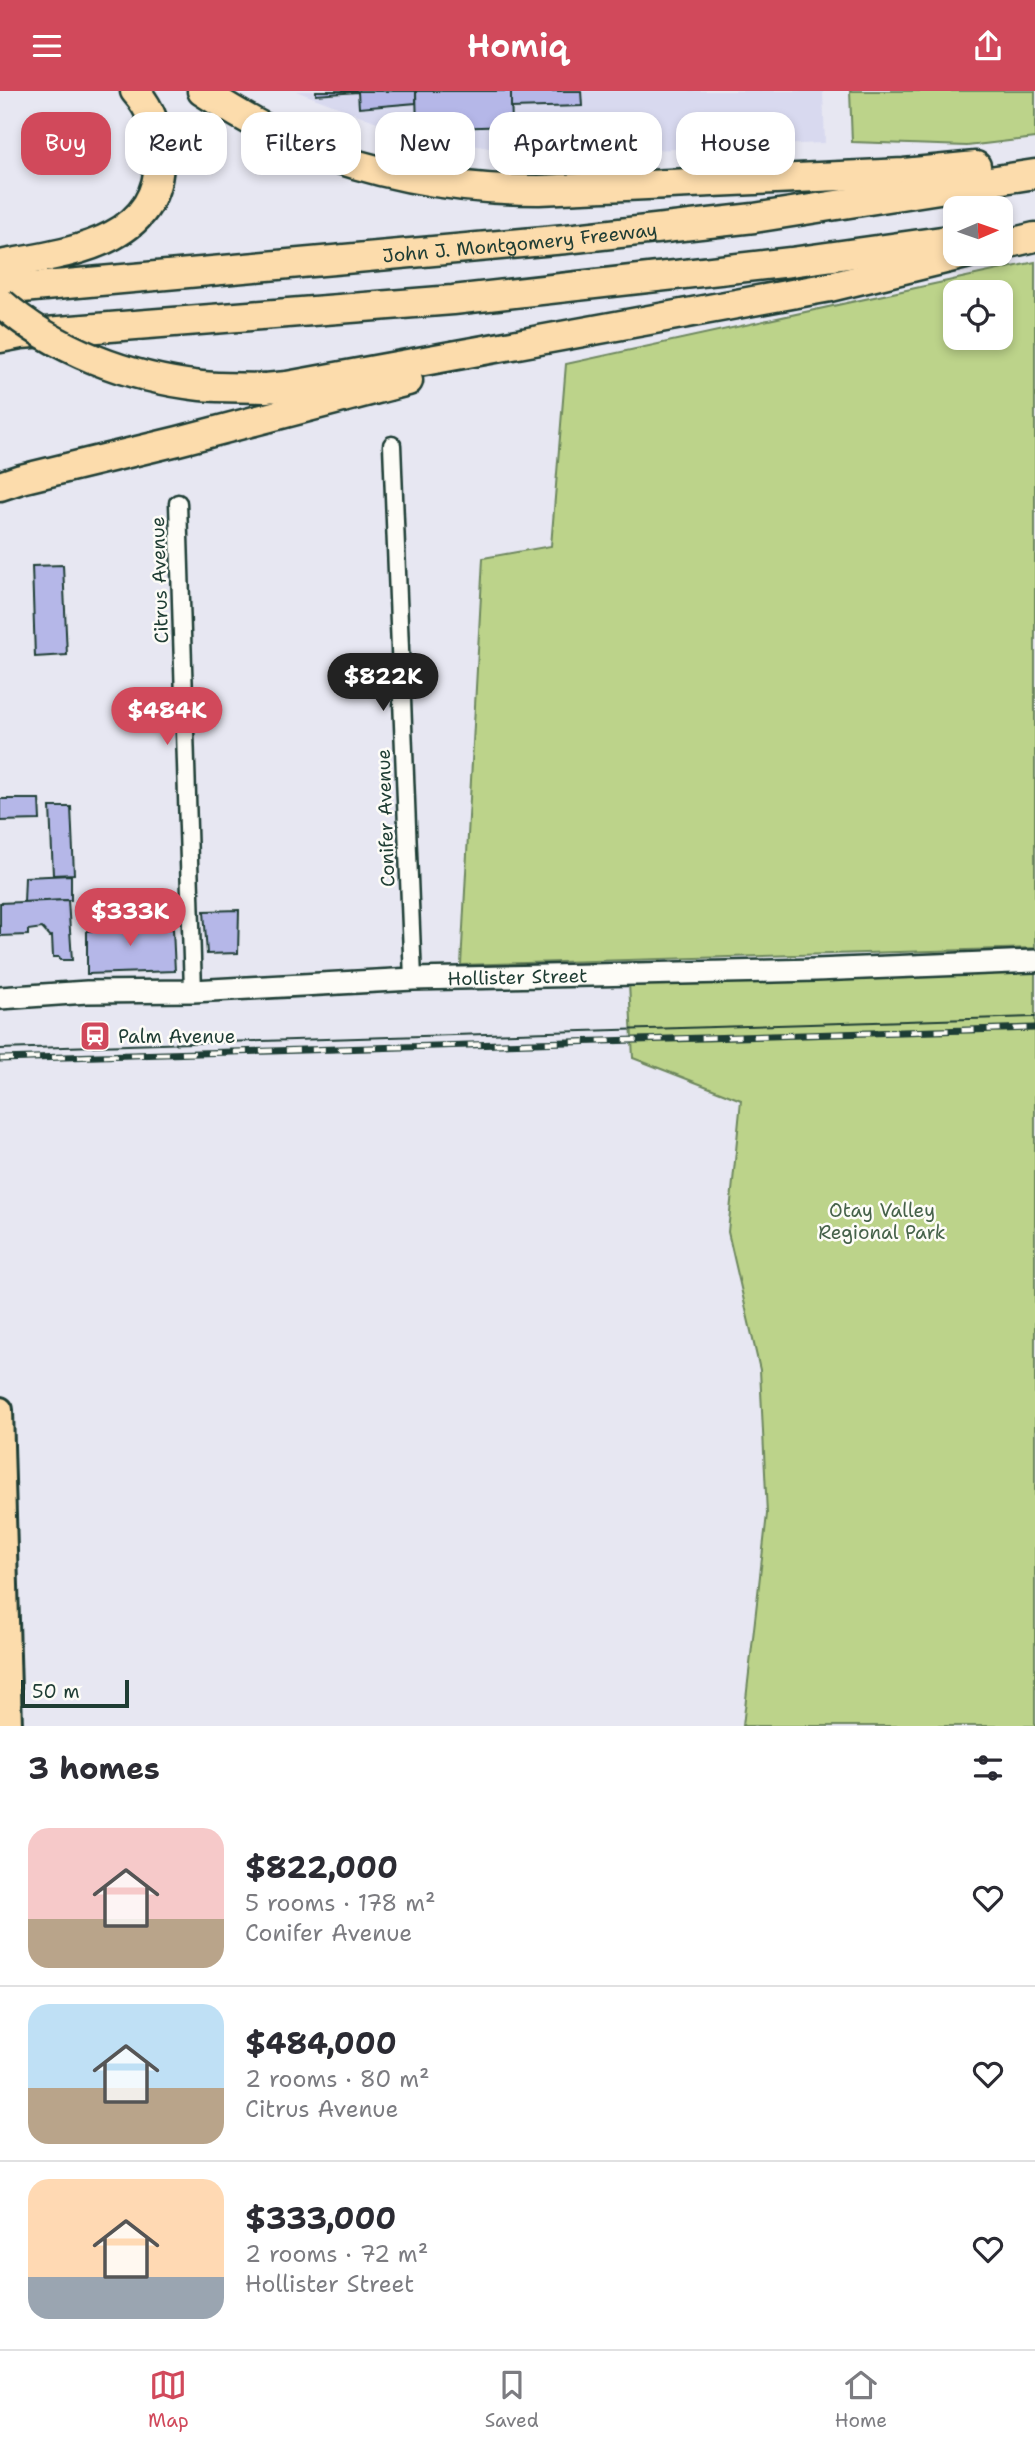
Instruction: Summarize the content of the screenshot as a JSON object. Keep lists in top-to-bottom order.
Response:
{
  "streets": {
    "highway": ["John J. Montgomery Freeway"],
    "main road": ["Hollister Street"],
    "street": ["Citrus Avenue", "Conifer Avenue"]
  },
  "crossings": [
    ["Citrus Avenue", "Hollister Street"],
    ["Conifer Avenue", "Hollister Street"]
  ],
  "parks": ["Otay Valley Regional Park"],
  "places": {
    "station": ["Palm Avenue"]
  },
  "scale_bar": "50 m",
  "north": "right",
  "page": {
    "header": "Homiq",
    "chip": [
      "Buy",
      "Rent",
      "Filters",
      "New",
      "Apartment",
      "House"
    ],
    "price": ["$822K", "$484K", "$333K"],
    "scale": "50 m",
    "heading": "3 homes",
    "list": [
      {
        "name": "$822,000",
        "note": "5 rooms · 178 m² · Conifer Avenue"
      },
      {
        "name": "$484,000",
        "note": "2 rooms · 80 m² · Citrus Avenue"
      },
      {
        "name": "$333,000",
        "note": "2 rooms · 72 m² · Hollister Street"
      }
    ],
    "tabs": ["Map", "Saved", "Home"]
  }
}
